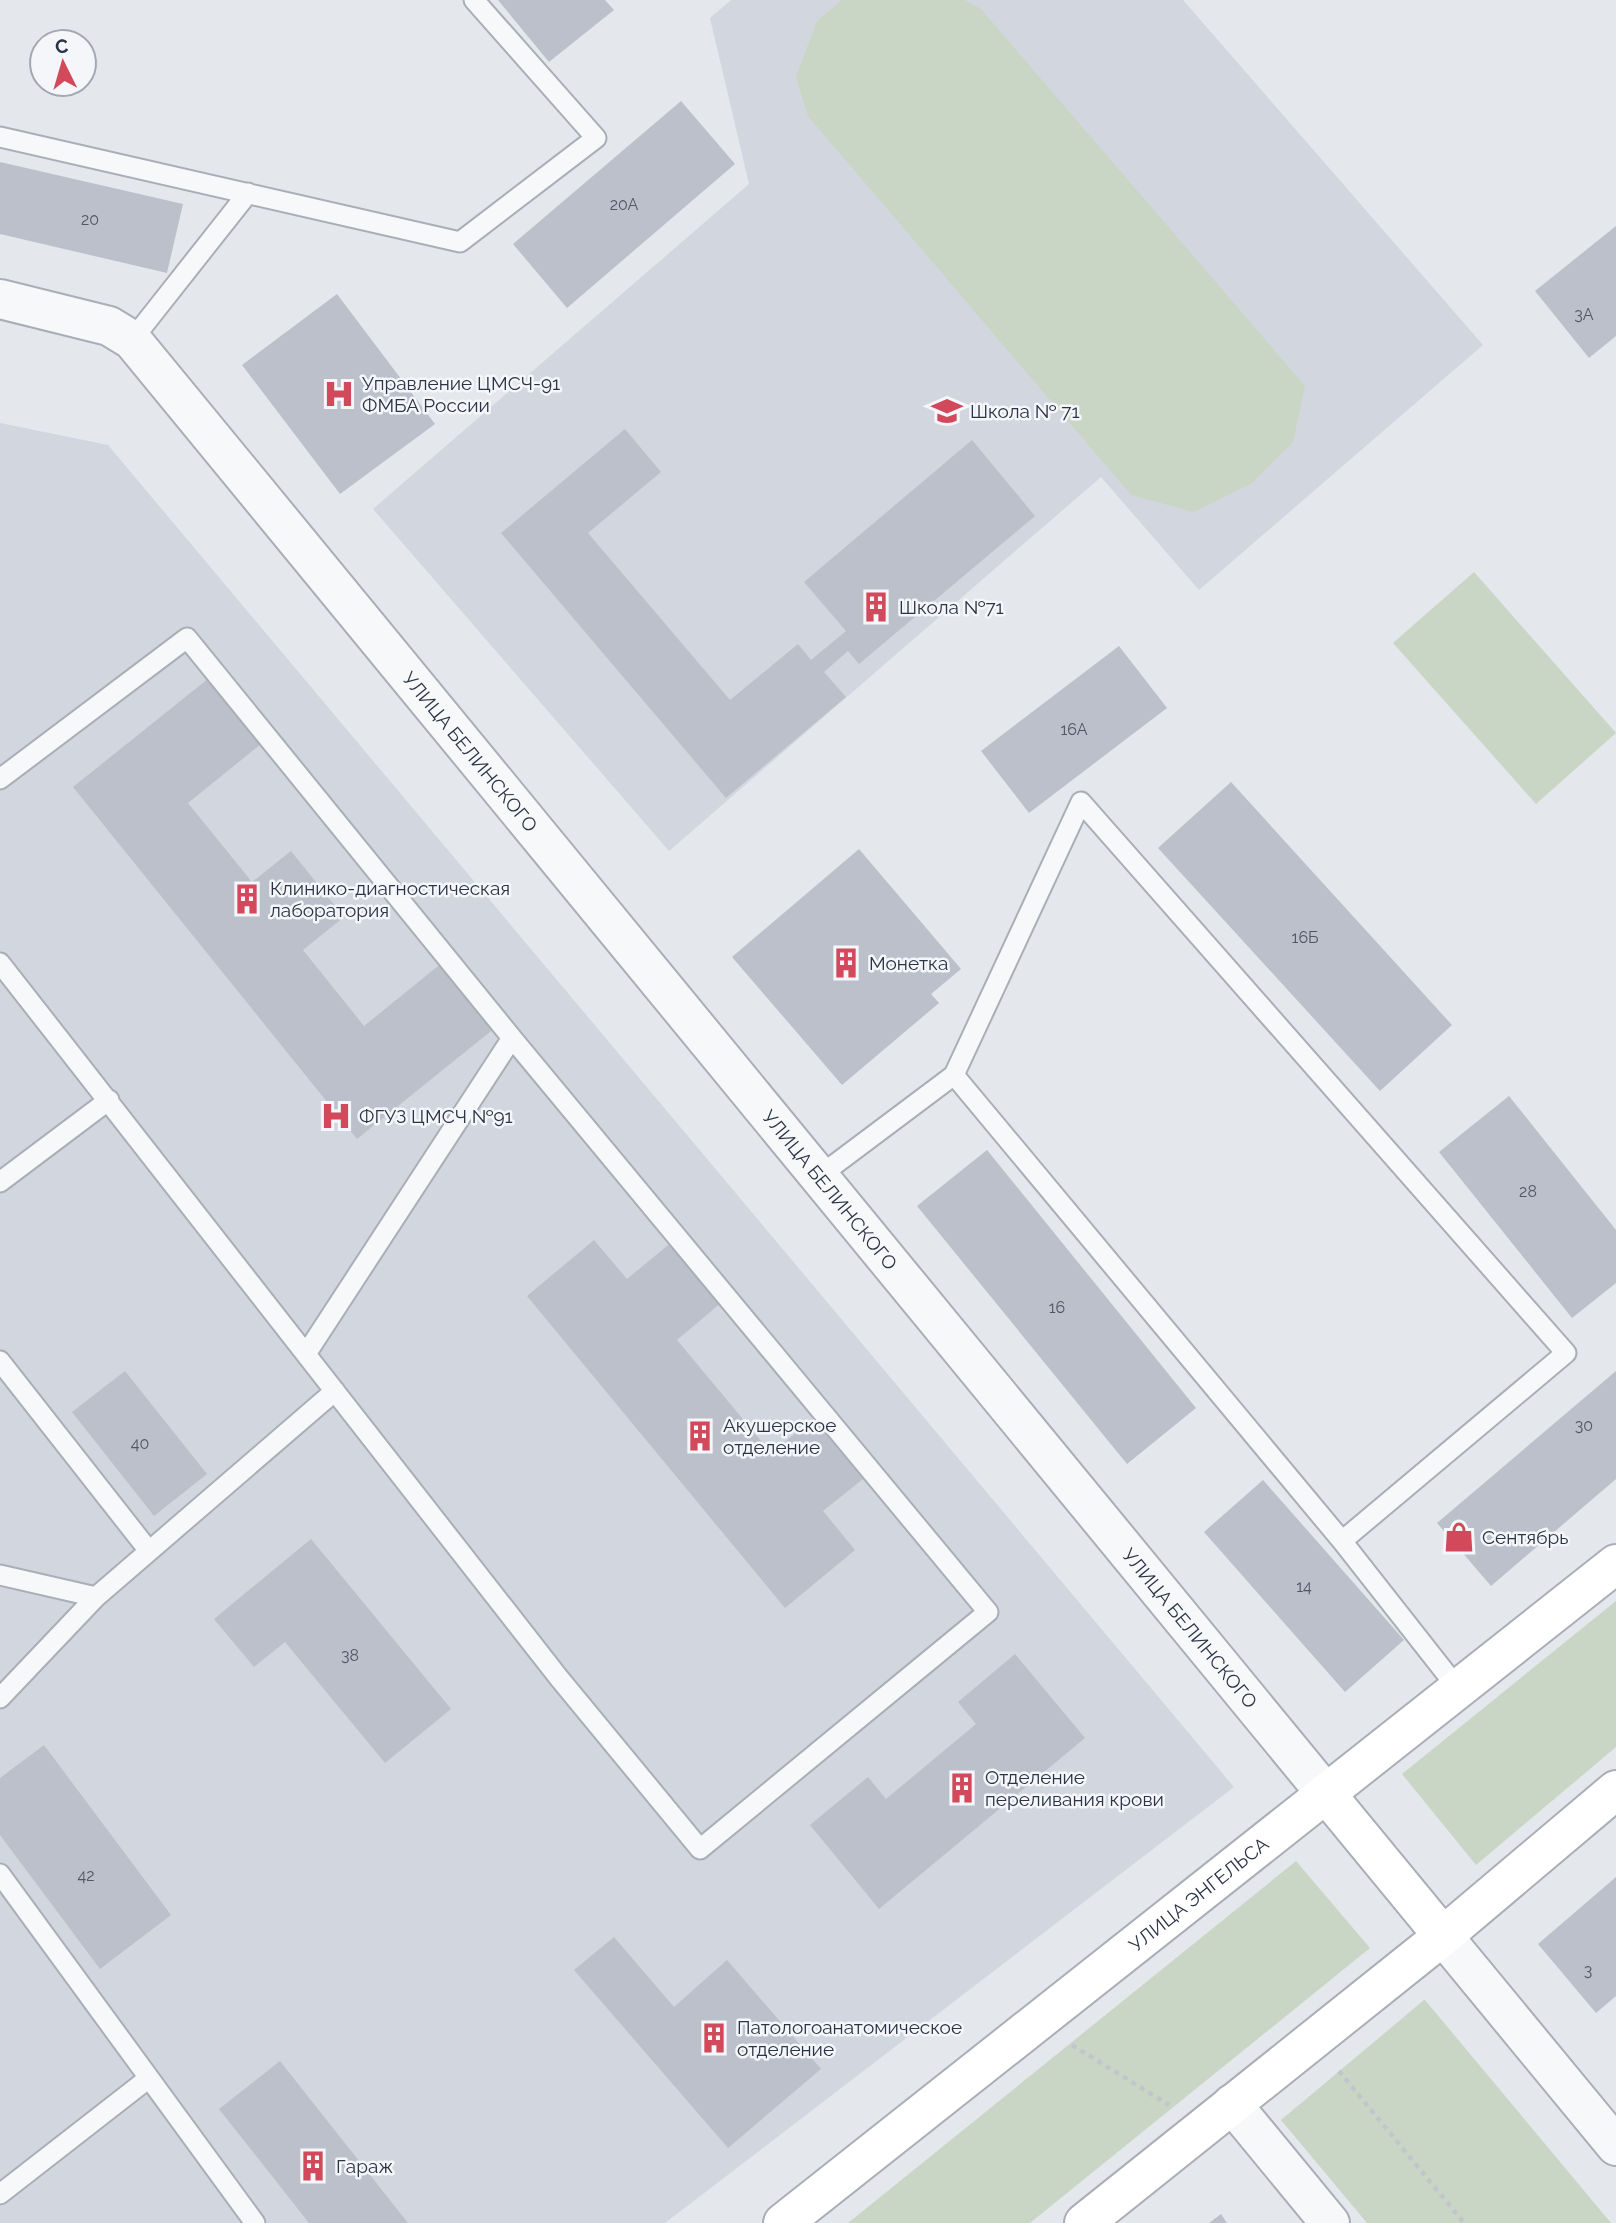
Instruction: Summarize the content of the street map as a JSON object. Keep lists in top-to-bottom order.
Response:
{
  "streets": {
    "main road": ["УЛИЦА БЕЛИНСКОГО", "УЛИЦА ЭНГЕЛЬСА"]
  },
  "crossings": [
    ["УЛИЦА БЕЛИНСКОГО", "УЛИЦА ЭНГЕЛЬСА"]
  ],
  "places": {
    "hospital": ["Управление ЦМСЧ-91 ФМБА России", "ФГУЗ ЦМСЧ №91"],
    "school or university": ["Школа № 71"],
    "building": [
      "Школа №71",
      "Клинико-диагностическая лаборатория",
      "Монетка",
      "Акушерское отделение",
      "Отделение переливания крови",
      "Патологоанатомическое отделение",
      "Гараж"
    ],
    "shop": ["Сентябрь"]
  },
  "house_numbers": [
    "20А",
    "20",
    "3А",
    "16А",
    "16Б",
    "28",
    "16",
    "30",
    "40",
    "14",
    "38",
    "42",
    "3"
  ],
  "north": "top"
}
